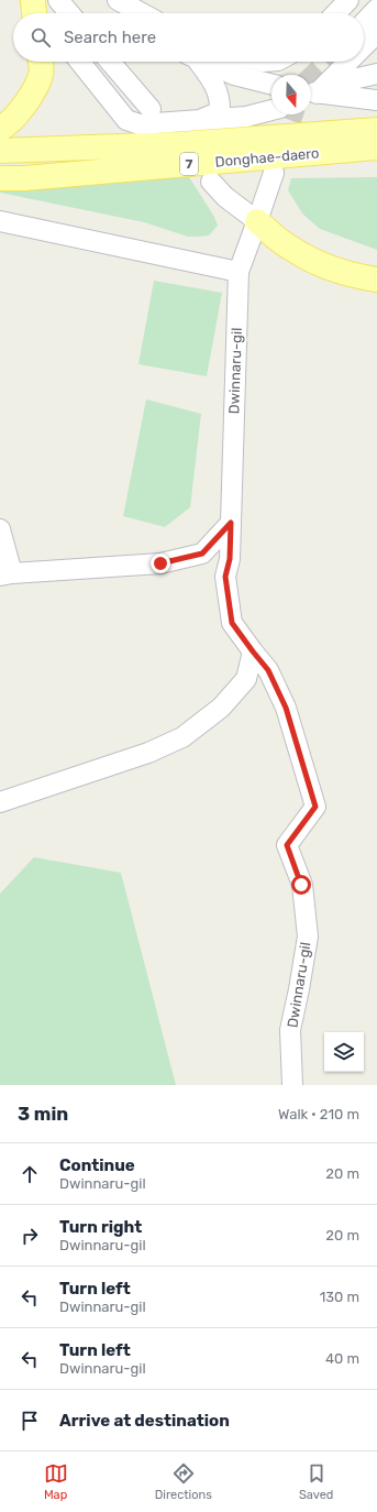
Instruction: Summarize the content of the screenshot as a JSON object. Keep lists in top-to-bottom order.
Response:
{
  "streets": {
    "main road": ["Donghae-daero", "7"],
    "street": ["Dwinnaru-gil"]
  },
  "north": "bottom",
  "page": {
    "search": "Search here",
    "heading": ["3 min", "Walk · 210 m"],
    "list": [
      ["Continue", "Dwinnaru-gil", "20 m"],
      ["Turn right", "Dwinnaru-gil", "20 m"],
      ["Turn left", "Dwinnaru-gil", "130 m"],
      ["Turn left", "Dwinnaru-gil", "40 m"],
      "Arrive at destination"
    ],
    "nav": ["Map", "Directions", "Saved"]
  }
}
